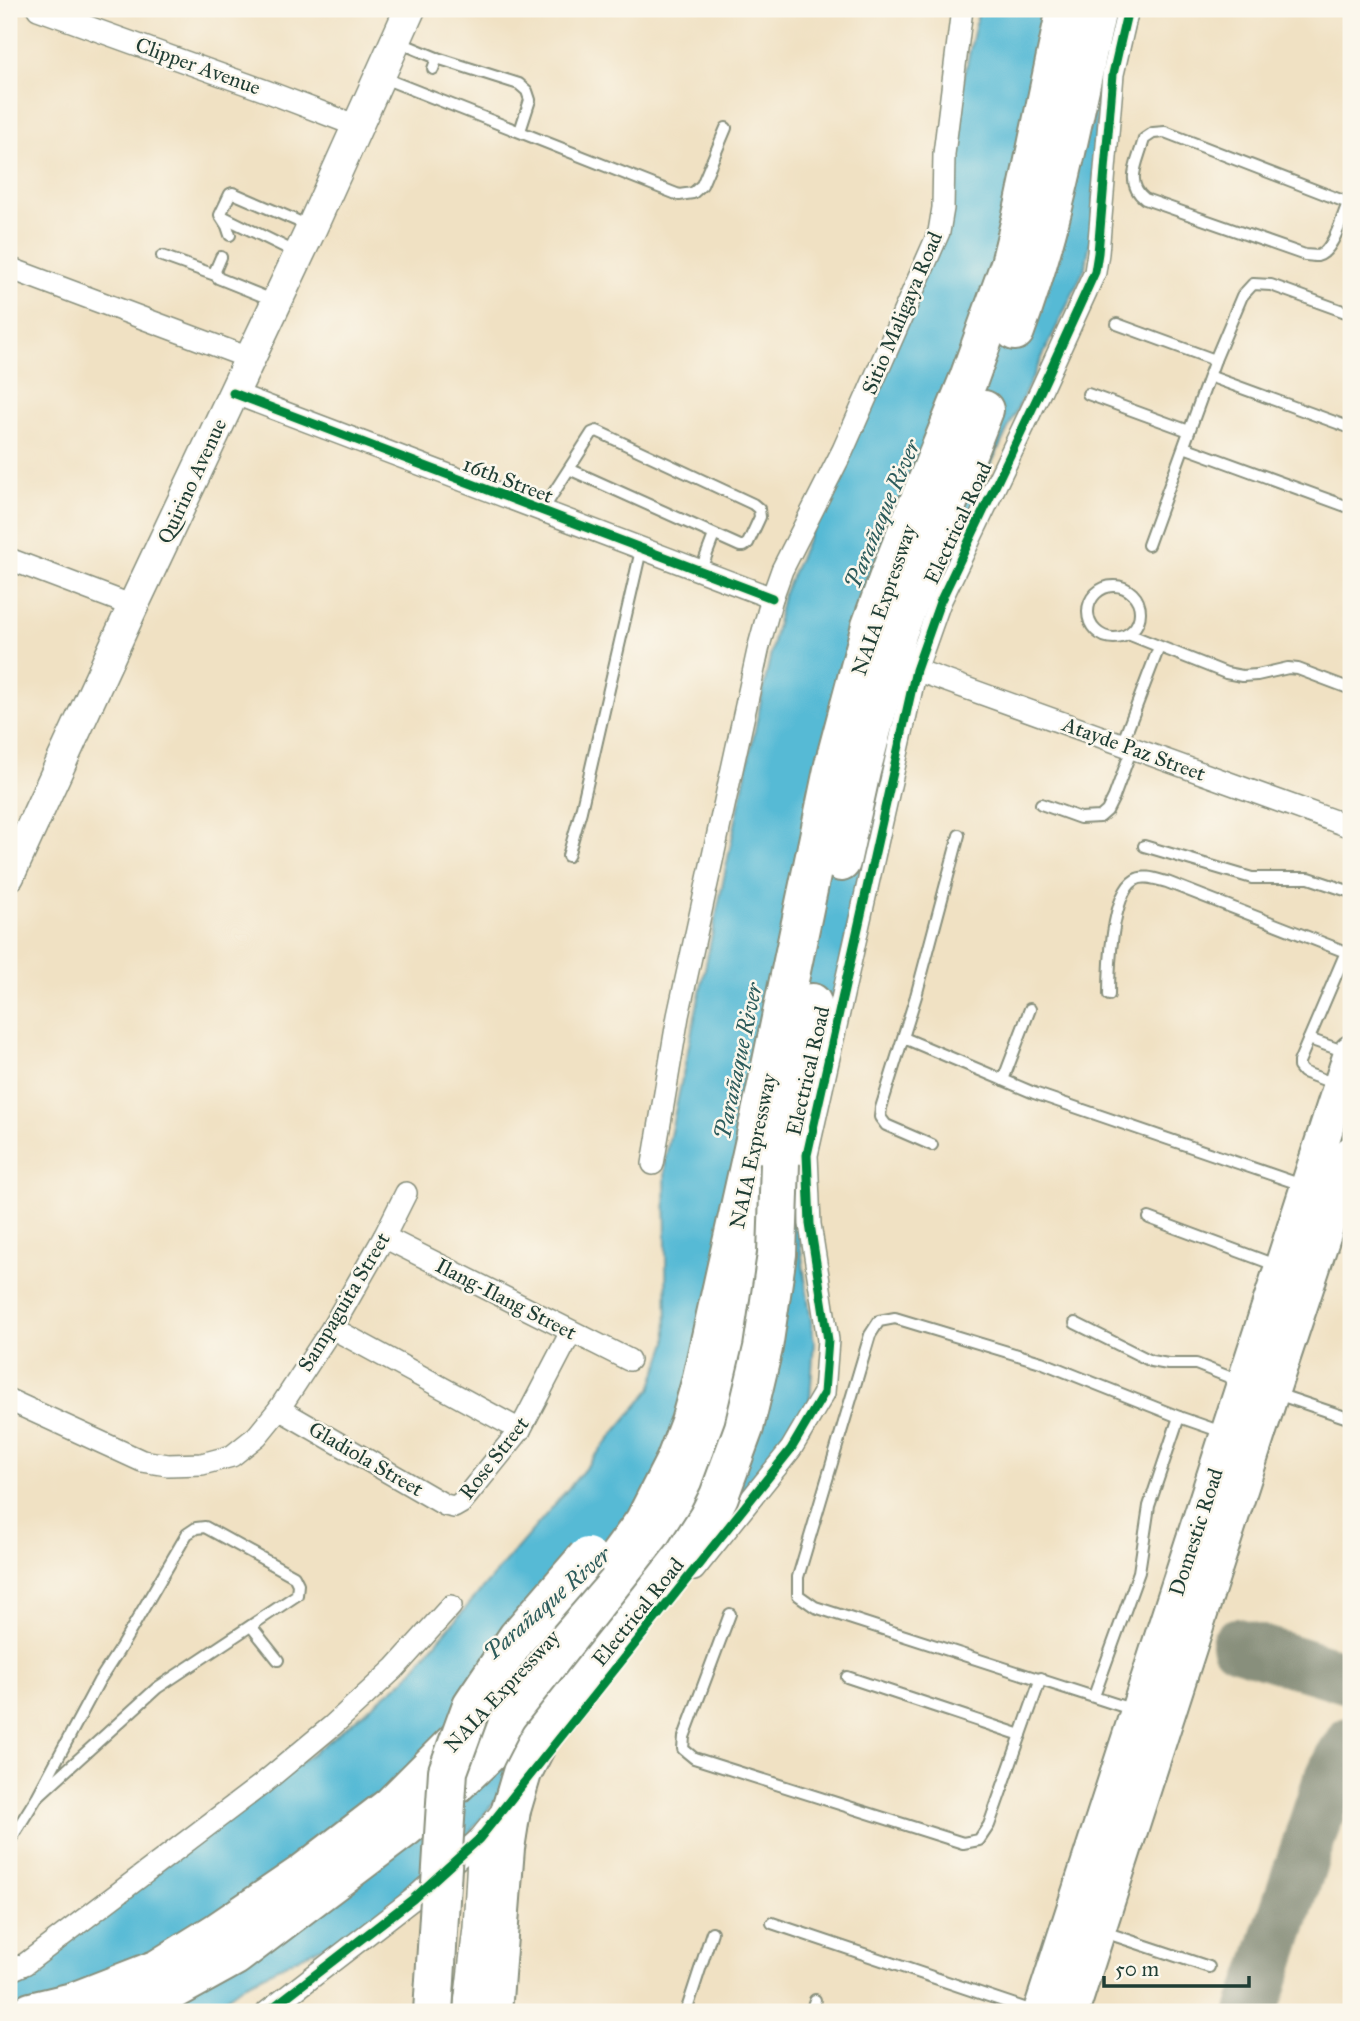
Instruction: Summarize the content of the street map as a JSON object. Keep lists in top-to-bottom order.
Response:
{
  "streets": {
    "highway": ["NAIA Expressway"],
    "main road": ["Quirino Avenue", "Domestic Road"],
    "street": [
      "Clipper Avenue",
      "Sitio Maligaya Road",
      "16th Street",
      "Electrical Road",
      "Atayde Paz Street",
      "Ilang-Ilang Street",
      "Sampaguita Street",
      "Rose Street",
      "Gladiola Street"
    ]
  },
  "crossings": [
    ["Clipper Avenue", "Quirino Avenue"],
    ["Sitio Maligaya Road", "16th Street"],
    ["16th Street", "Quirino Avenue"],
    ["Electrical Road", "Atayde Paz Street"],
    ["Ilang-Ilang Street", "Sampaguita Street"],
    ["Ilang-Ilang Street", "Rose Street"],
    ["Sampaguita Street", "Gladiola Street"],
    ["Rose Street", "Gladiola Street"]
  ],
  "water": ["Parañaque River"],
  "scale_bar": "50 m"
}
